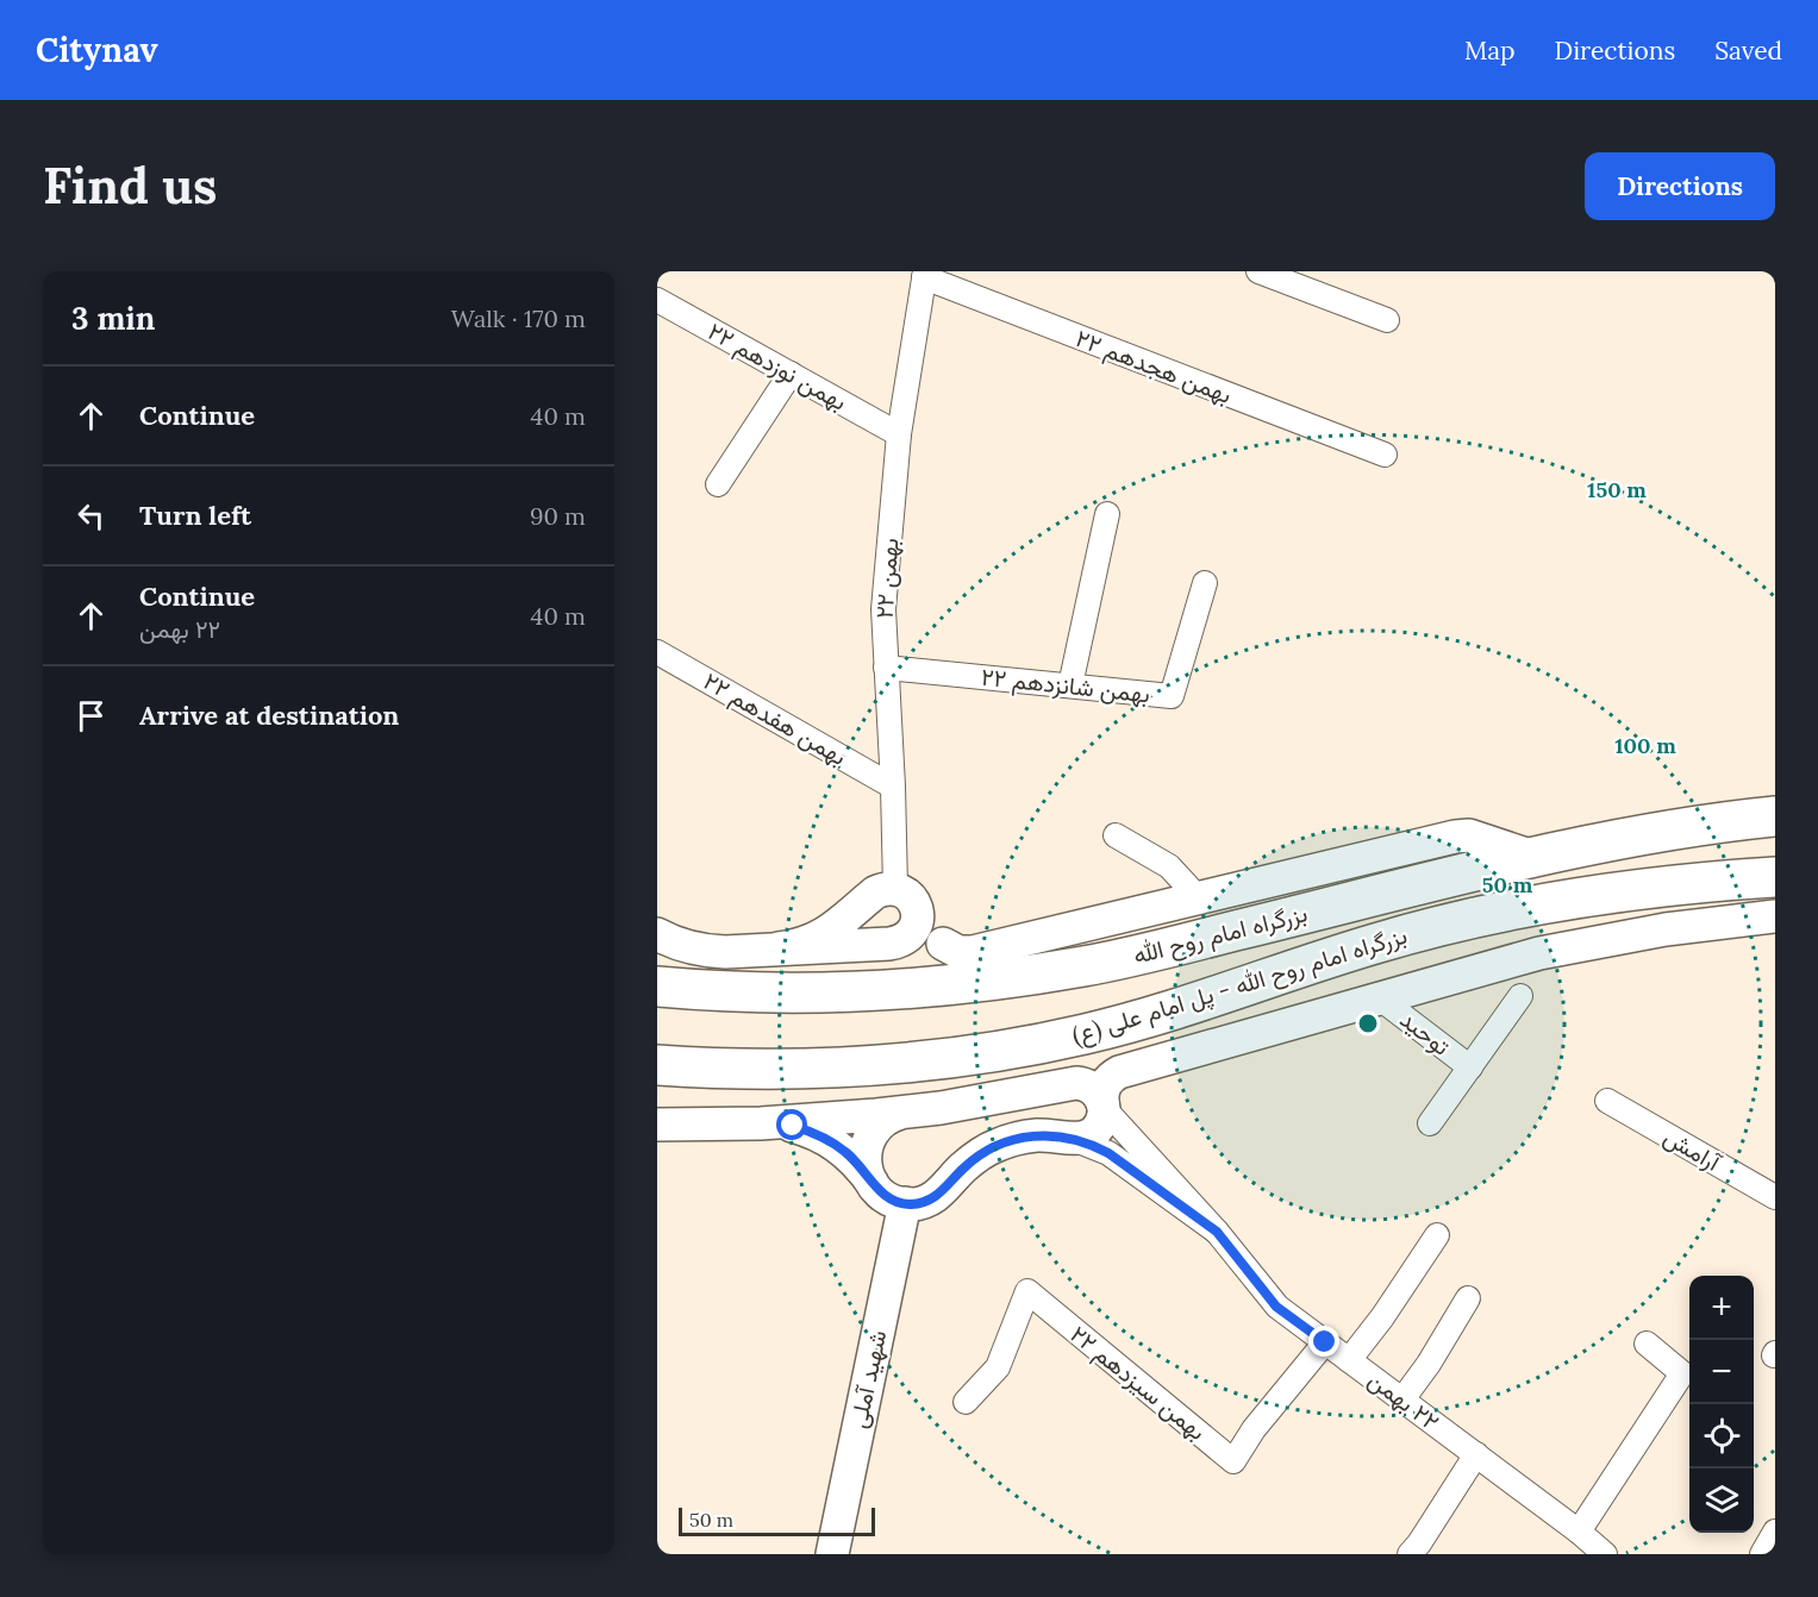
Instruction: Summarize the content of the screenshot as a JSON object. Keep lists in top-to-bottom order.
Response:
{
  "streets": {
    "highway": ["بزرگراه امام روح الله", "بزرگراه امام روح الله - پل امام علی (ع)"],
    "main road": ["شهید آملی"],
    "street": [
      "۲۲ بهمن نوزدهم",
      "۲۲ بهمن هجدهم",
      "۲۲ بهمن",
      "۲۲ بهمن شانزدهم",
      "۲۲ بهمن هفدهم",
      "توحید",
      "آرامش",
      "۲۲ بهمن سیزدهم",
      "٢٢ بهمن"
    ]
  },
  "crossings": [
    ["۲۲ بهمن نوزدهم", "۲۲ بهمن"],
    ["۲۲ بهمن هجدهم", "۲۲ بهمن"],
    ["۲۲ بهمن", "۲۲ بهمن شانزدهم"],
    ["۲۲ بهمن", "۲۲ بهمن هفدهم"],
    ["۲۲ بهمن سیزدهم", "٢٢ بهمن"]
  ],
  "scale_bar": "50 m",
  "page": {
    "header": "Citynav",
    "nav": ["Map", "Directions", "Saved"],
    "buttons": "Directions",
    "title": "Find us",
    "heading": ["3 min", "Walk · 170 m"],
    "list": [
      ["Continue", "40 m"],
      ["Turn left", "90 m"],
      ["Continue", "٢٢ بهمن", "40 m"],
      "Arrive at destination"
    ],
    "map_buttons": ["+", "−"],
    "scale": "50 m"
  },
  "rings": ["150 m", "100 m", "50 m"]
}
